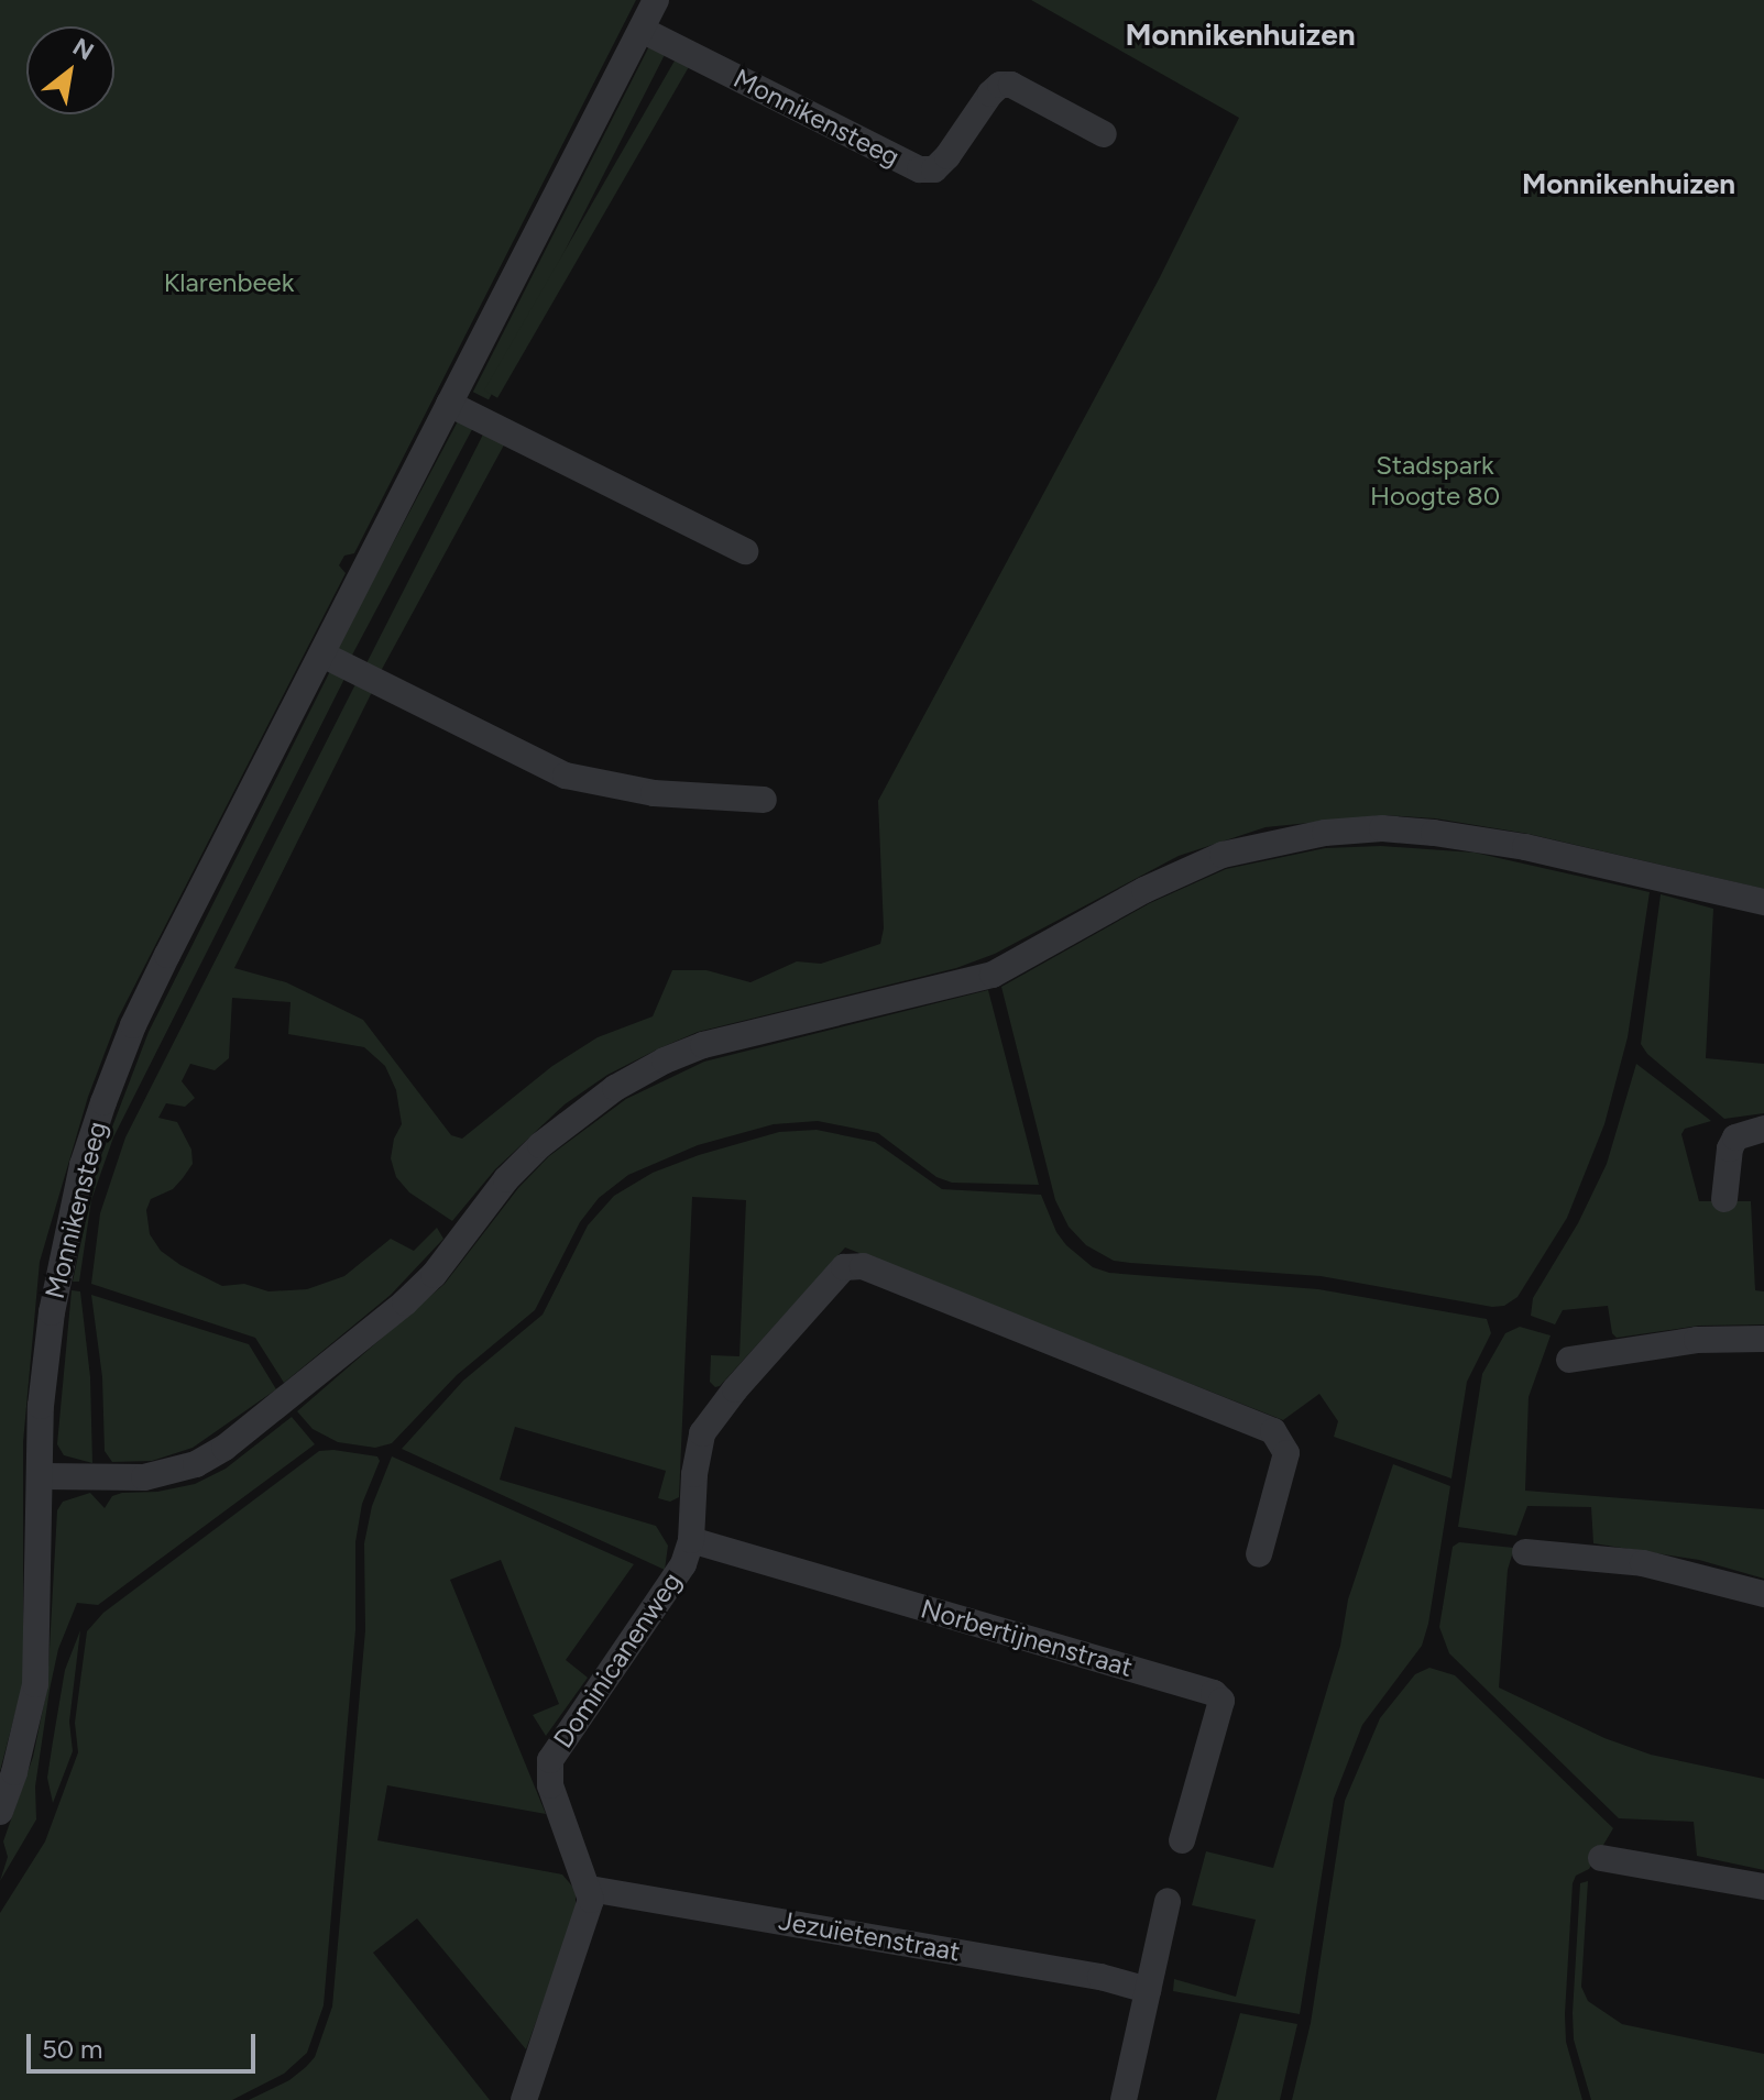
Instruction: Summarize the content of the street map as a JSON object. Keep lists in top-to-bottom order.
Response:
{
  "streets": {
    "street": [
      "Monnikensteeg",
      "Norbertijnenstraat",
      "Dominicanenweg",
      "Jezuïetenstraat"
    ]
  },
  "crossings": [
    ["Norbertijnenstraat", "Dominicanenweg"],
    ["Dominicanenweg", "Jezuïetenstraat"]
  ],
  "districts": ["Monnikenhuizen", "Monnikenhuizen"],
  "parks": ["Klarenbeek", "Stadspark Hoogte 80"],
  "scale_bar": "50 m",
  "north": "top right"
}
